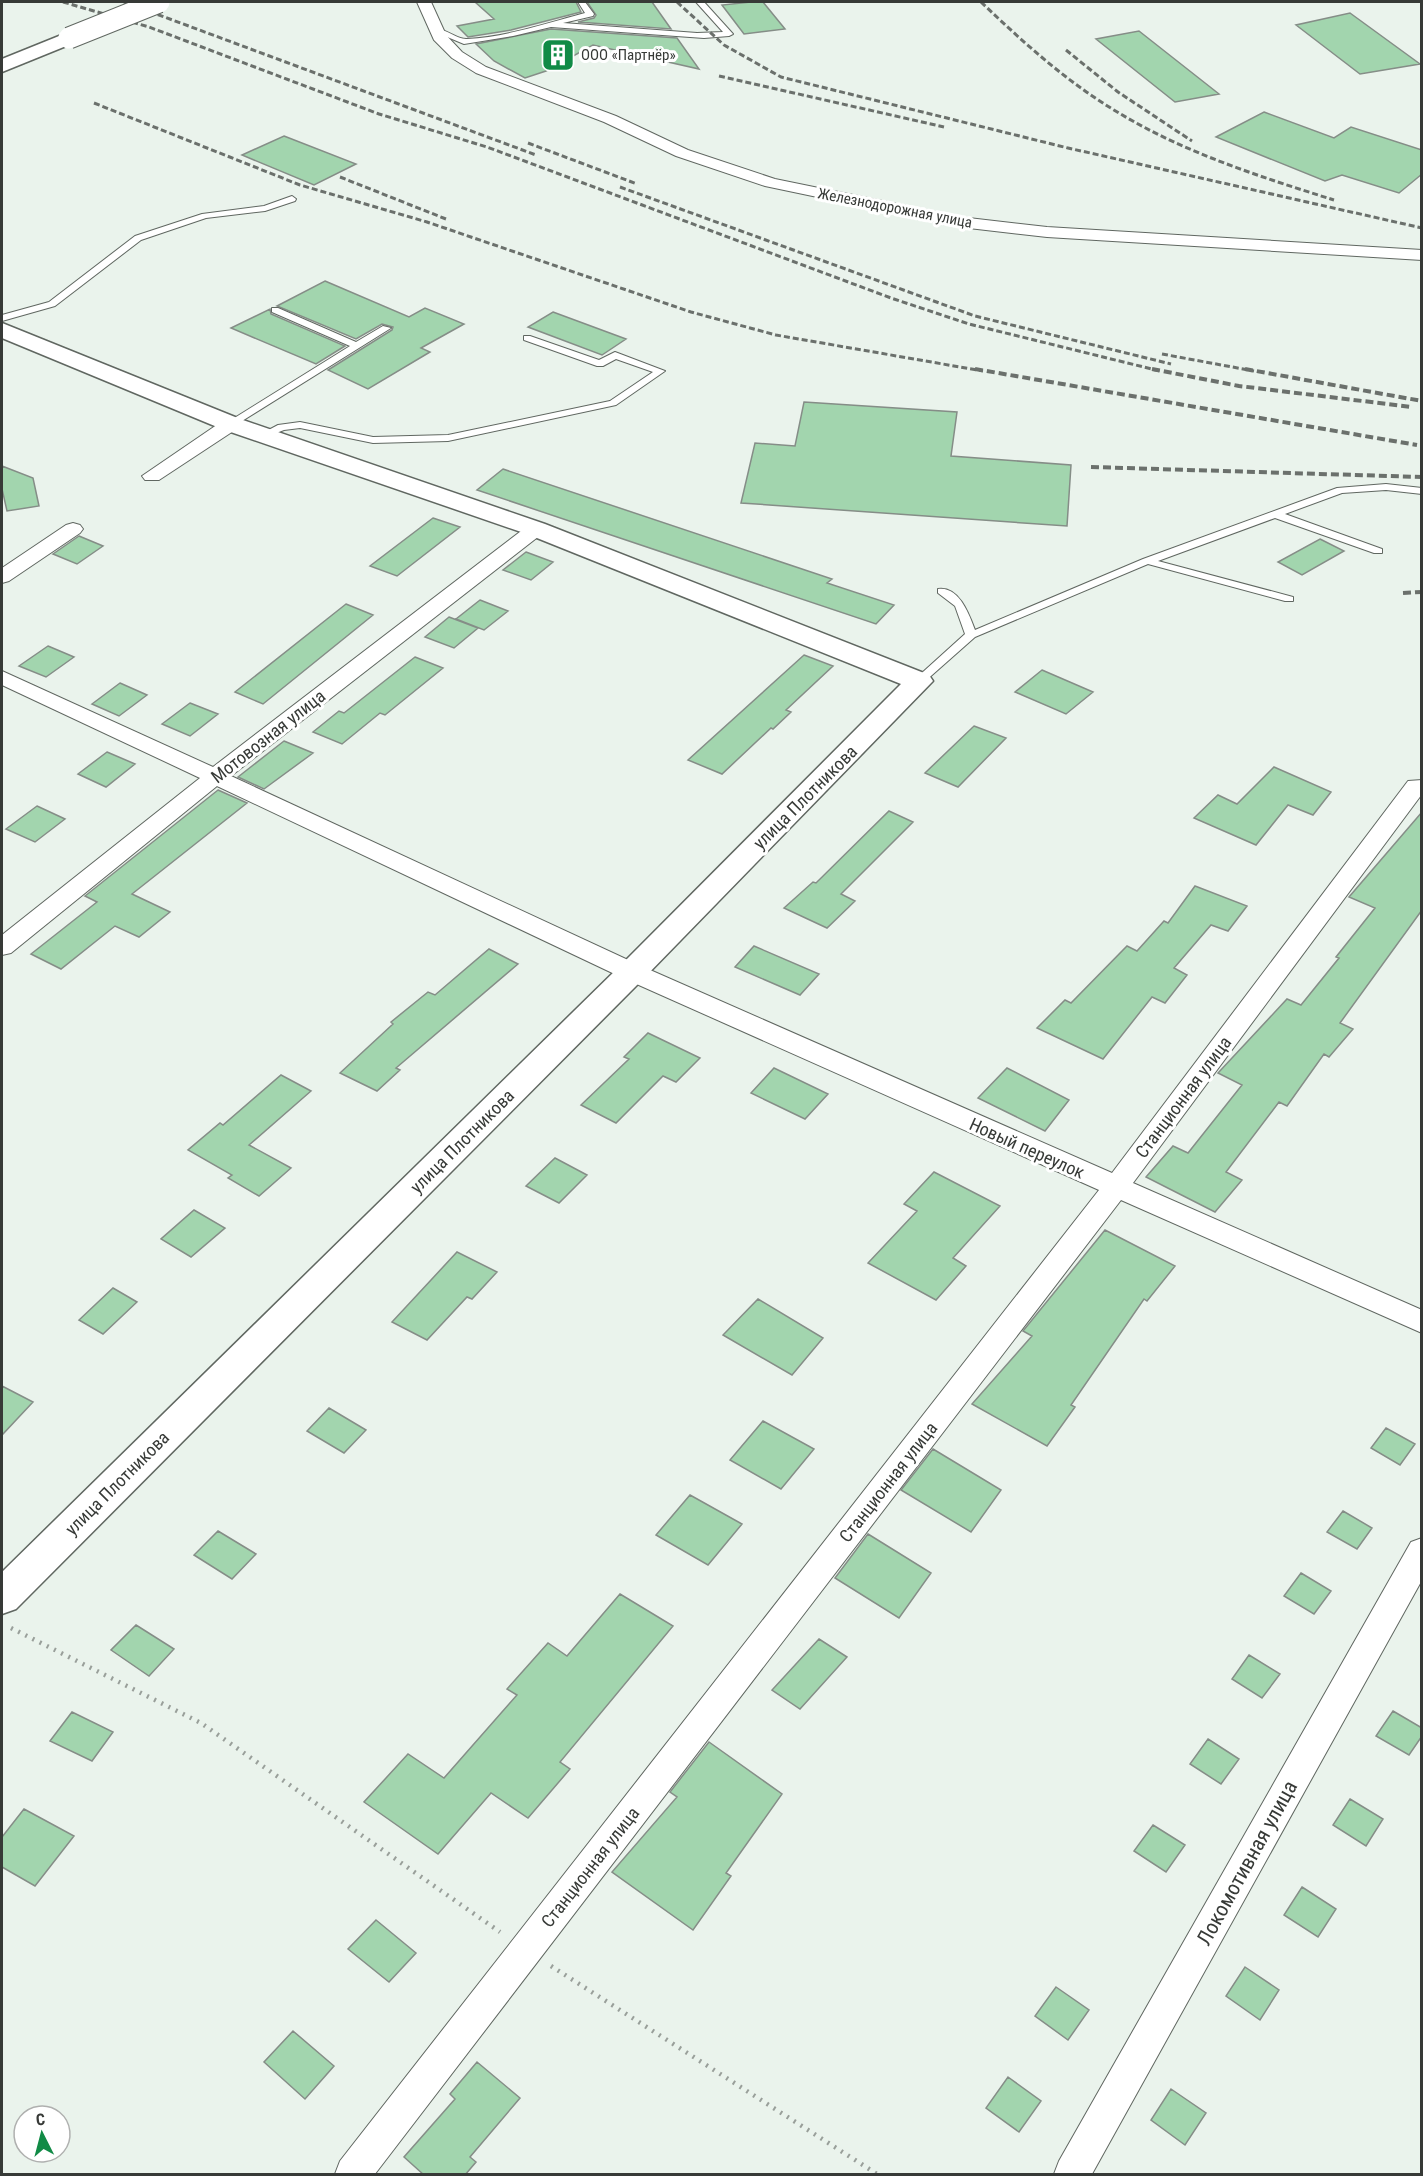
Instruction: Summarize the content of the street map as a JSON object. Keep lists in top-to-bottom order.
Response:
{
  "streets": {
    "street": [
      "Железнодорожная улица",
      "Мотовозная улица",
      "улица Плотникова",
      "Станционная улица",
      "Новый переулок",
      "Локомотивная улица"
    ]
  },
  "crossings": [
    ["Мотовозная улица", "Новый переулок"],
    ["улица Плотникова", "Новый переулок"],
    ["Станционная улица", "Новый переулок"]
  ],
  "places": {
    "building": ["ООО «Партнёр»"]
  },
  "north": "top"
}
